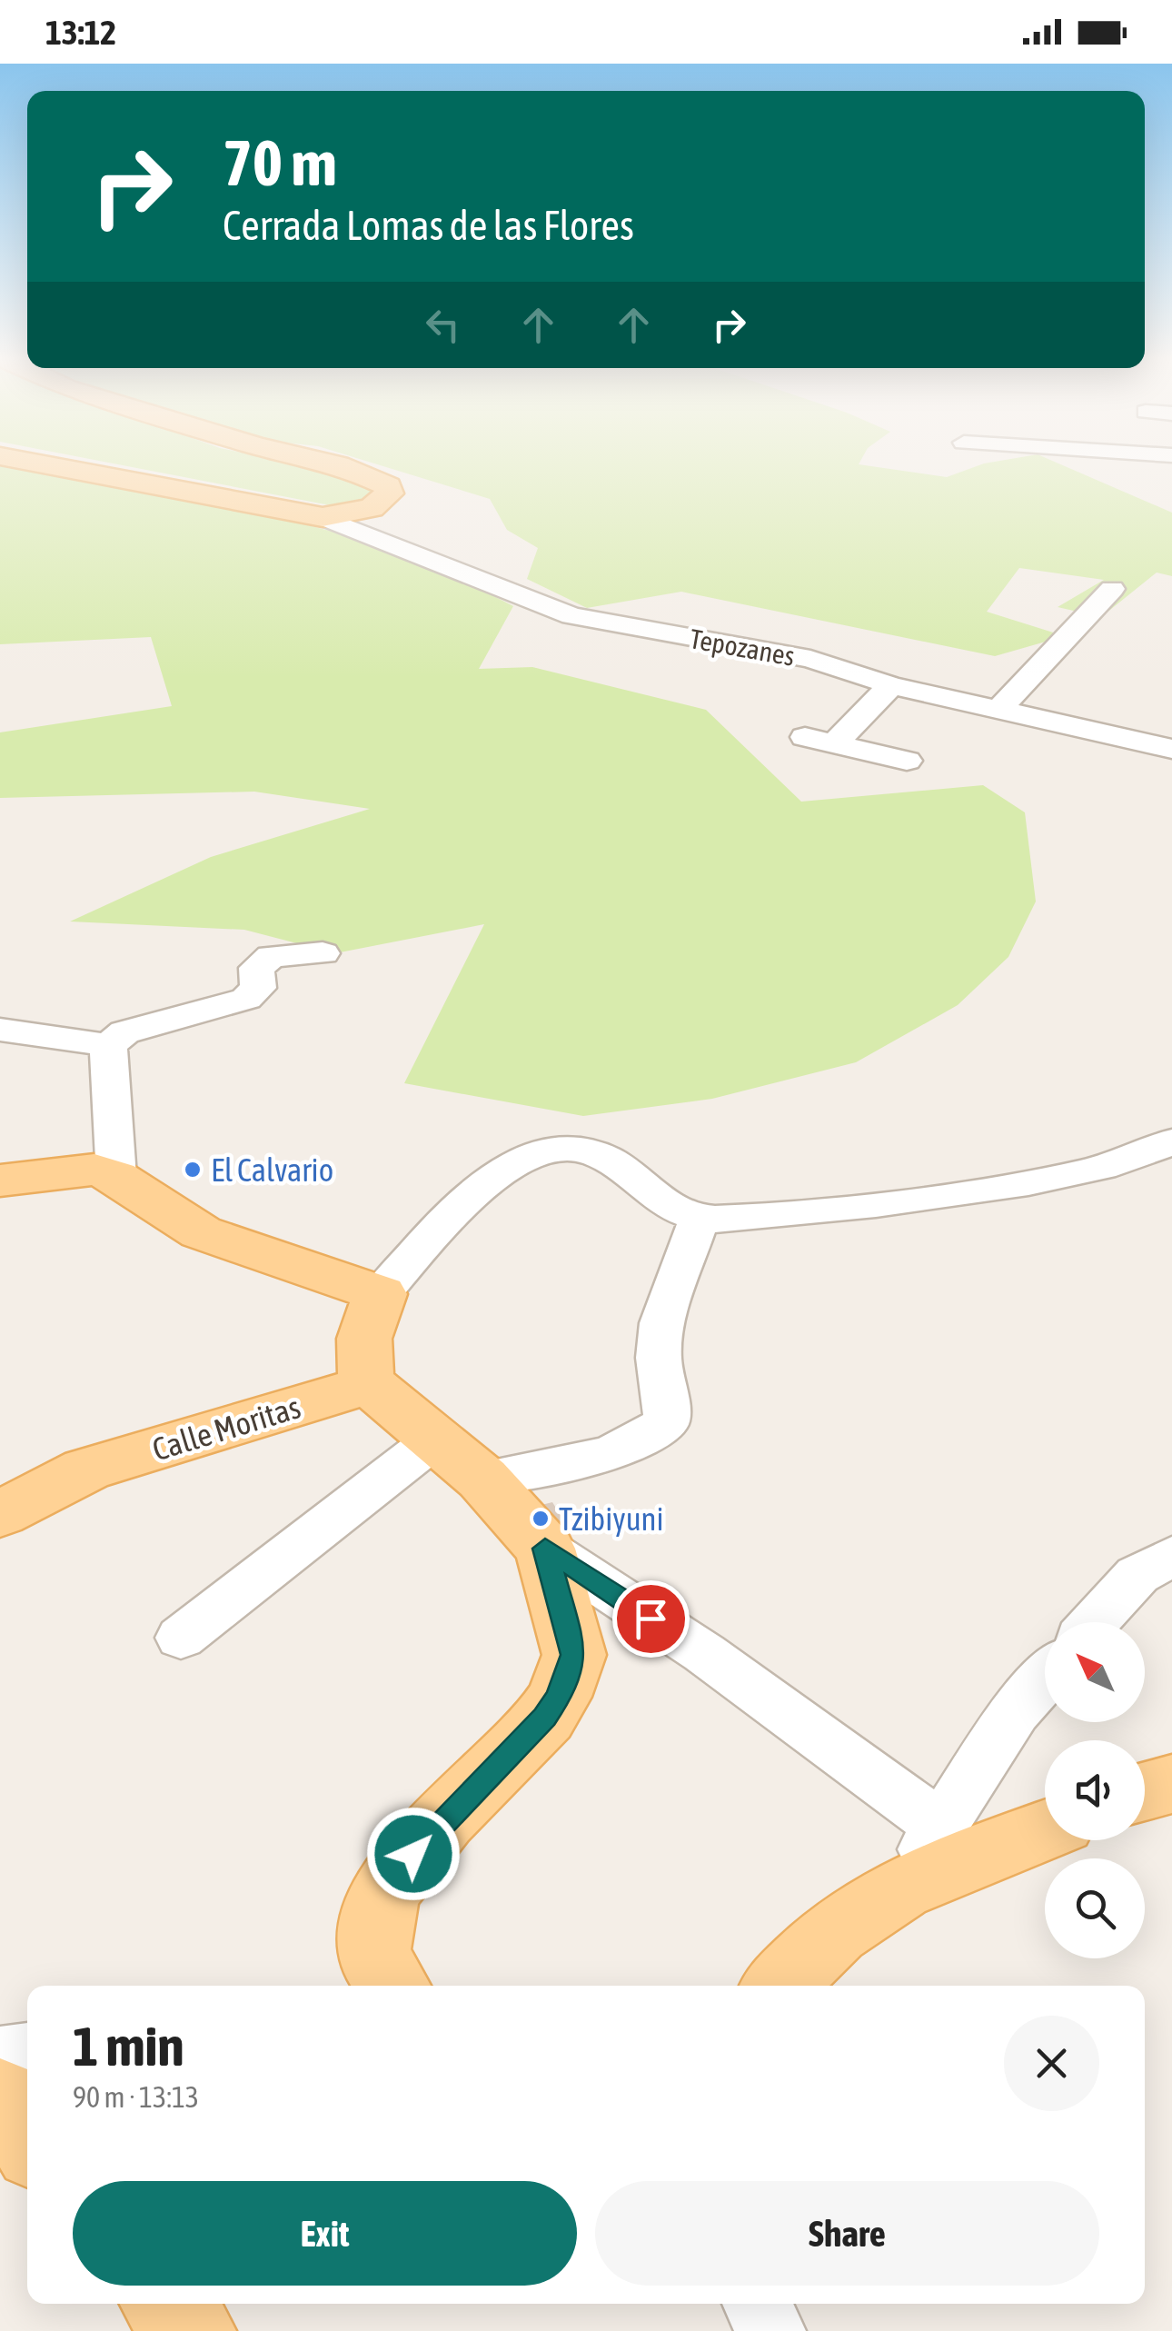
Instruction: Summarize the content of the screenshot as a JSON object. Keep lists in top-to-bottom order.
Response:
{
  "streets": {
    "main road": ["Calle Moritas"],
    "street": ["Tepozanes"]
  },
  "places": ["El Calvario", "Tzibiyuni"],
  "north": "top left",
  "page": {
    "status": "13:12",
    "turn": ["70 m", "Cerrada Lomas de las Flores"],
    "heading": ["1 min", "90 m · 13:13"],
    "buttons": ["Exit", "Share"]
  }
}
